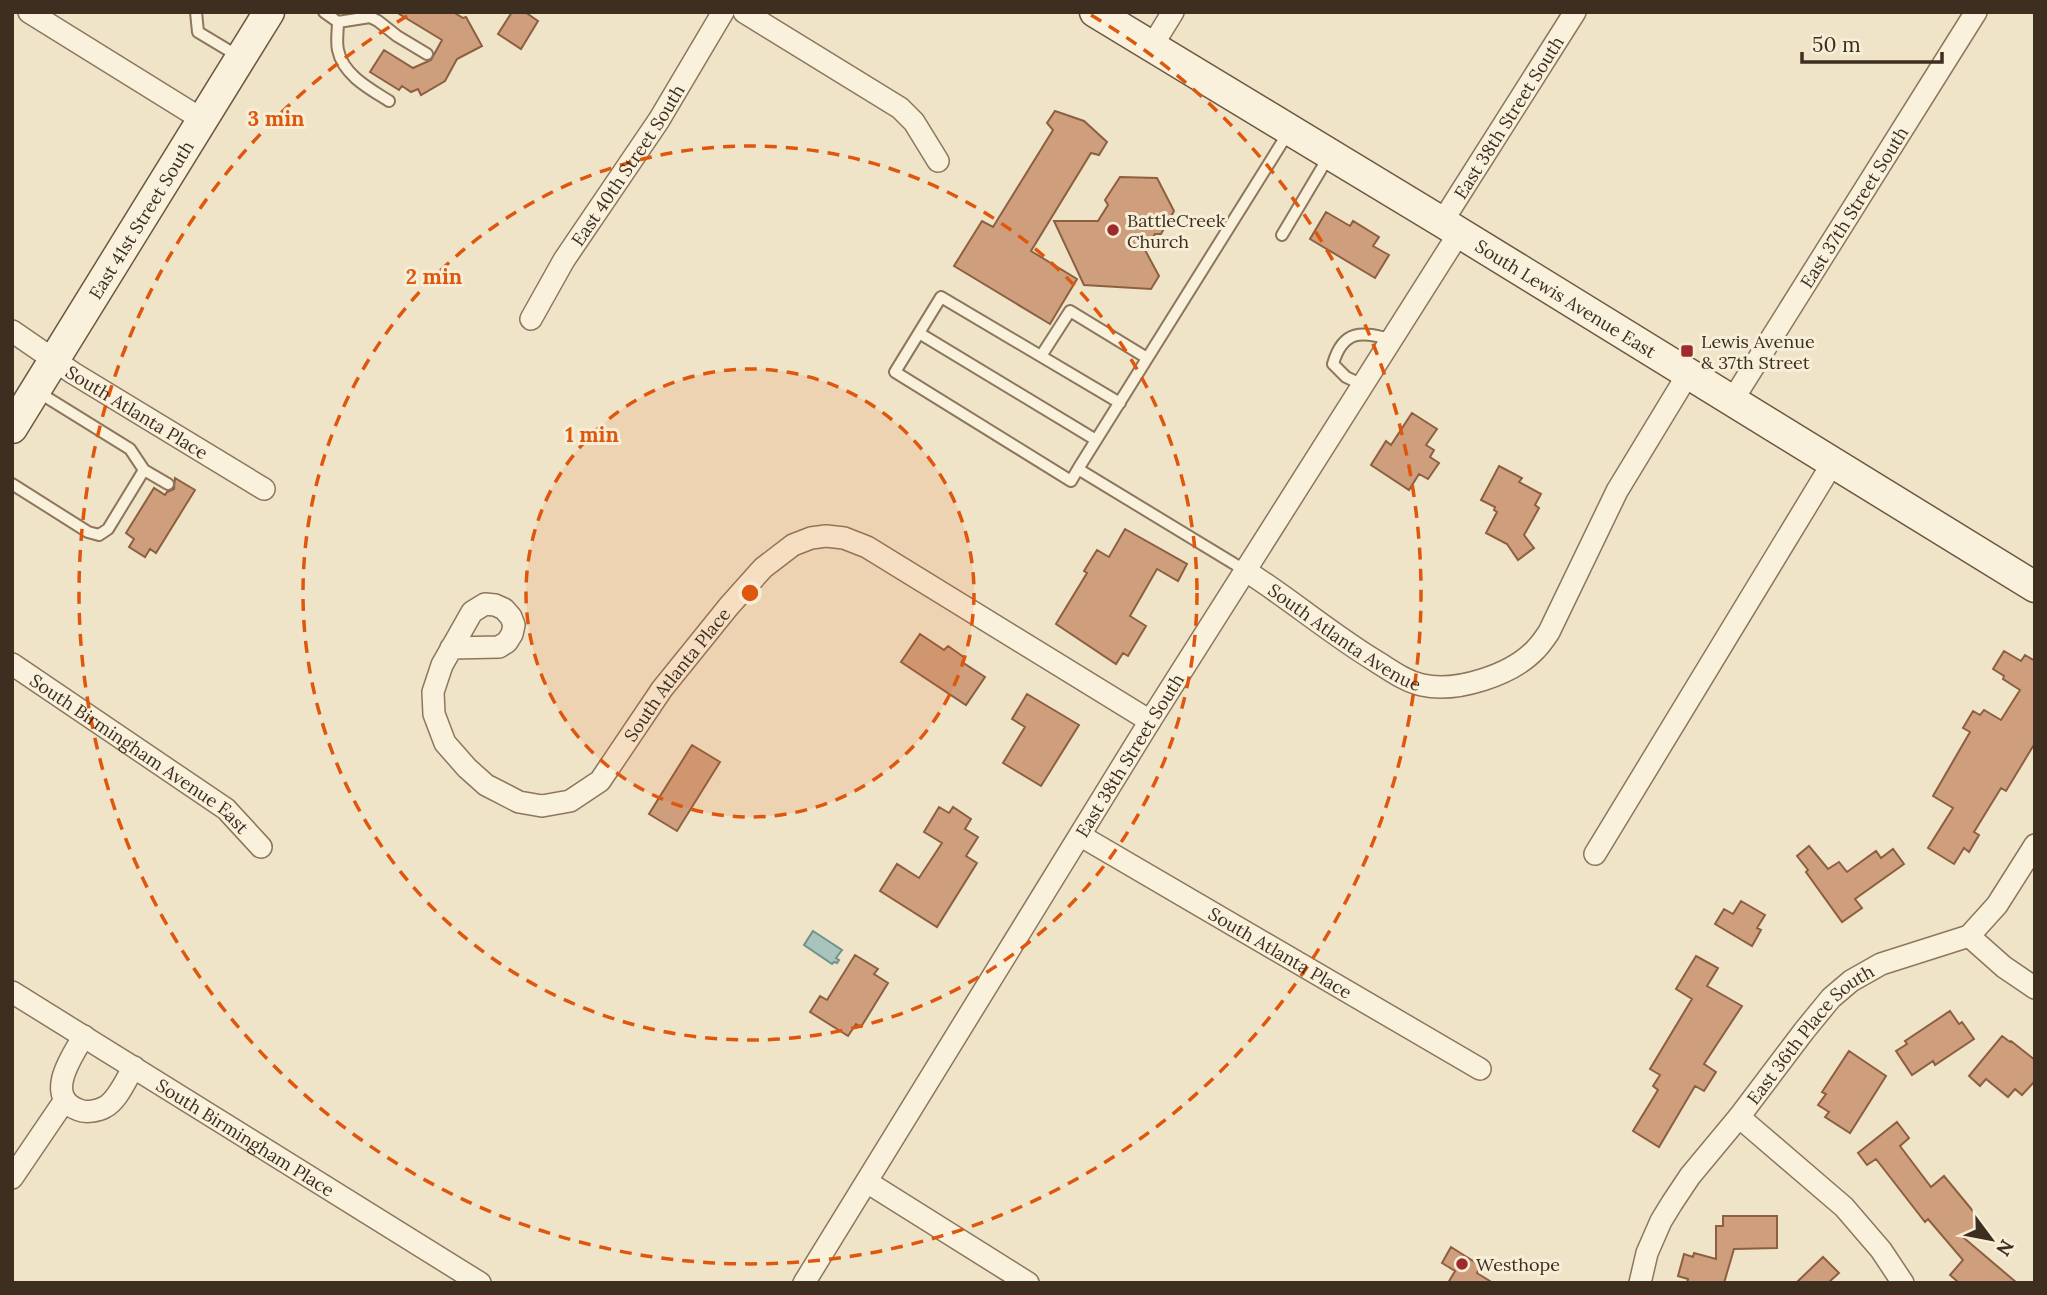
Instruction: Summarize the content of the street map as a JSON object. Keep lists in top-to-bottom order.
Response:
{
  "streets": {
    "main road": ["East 41st Street South", "South Lewis Avenue East"],
    "street": [
      "East 38th Street South",
      "East 40th Street South",
      "East 37th Street South",
      "South Atlanta Place",
      "South Atlanta Avenue",
      "South Birmingham Avenue East",
      "East 36th Place South",
      "South Birmingham Place"
    ]
  },
  "crossings": [
    ["East 38th Street South", "South Lewis Avenue East"],
    ["East 38th Street South", "South Atlanta Place"],
    ["East 38th Street South", "South Atlanta Avenue"],
    ["East 37th Street South", "South Lewis Avenue East"],
    ["East 41st Street South", "South Atlanta Place"],
    ["South Lewis Avenue East", "South Atlanta Avenue"]
  ],
  "places": {
    "other": ["BattleCreek Church", "Westhope"],
    "transit": ["Lewis Avenue & 37th Street"]
  },
  "scale_bar": "50 m",
  "north": "bottom right",
  "rings": ["3 min", "2 min", "1 min"]
}
